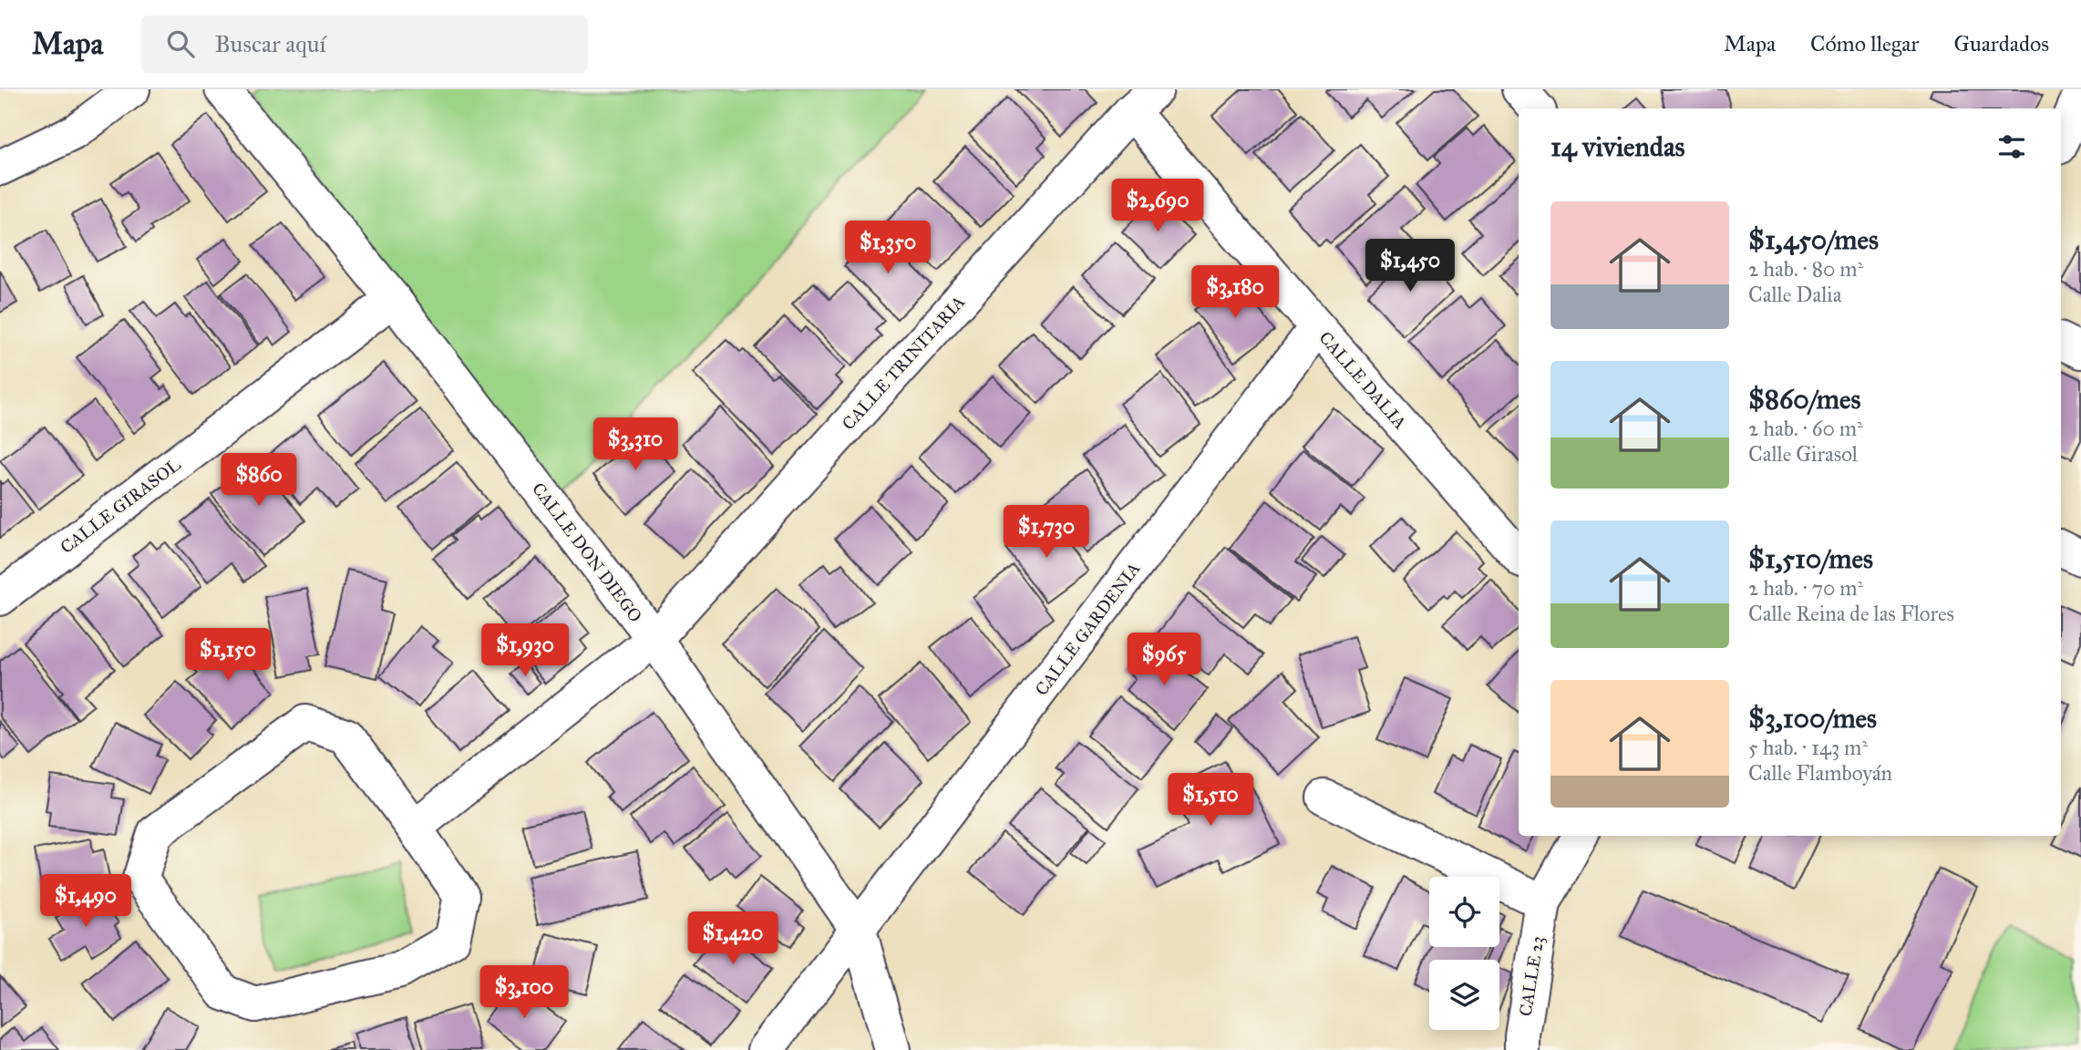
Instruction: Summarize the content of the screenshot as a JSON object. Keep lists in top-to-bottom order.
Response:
{
  "streets": {
    "street": [
      "CALLE TRINITARIA",
      "CALLE DALIA",
      "CALLE GIRASOL",
      "CALLE DON DIEGO",
      "CALLE GARDENIA",
      "CALLE 23"
    ]
  },
  "crossings": [
    ["CALLE TRINITARIA", "CALLE DALIA"],
    ["CALLE TRINITARIA", "CALLE DON DIEGO"],
    ["CALLE DALIA", "CALLE GARDENIA"],
    ["CALLE GIRASOL", "CALLE DON DIEGO"],
    ["CALLE DON DIEGO", "CALLE GARDENIA"]
  ],
  "page": {
    "header": "Mapa",
    "search": "Buscar aquí",
    "nav": ["Mapa", "Cómo llegar", "Guardados"],
    "heading": "14 viviendas",
    "price": [
      "$2,690",
      "$1,350",
      "$1,450",
      "$3,180",
      "$3,310",
      "$860",
      "$1,730",
      "$1,930",
      "$1,150",
      "$965",
      "$1,510",
      "$1,490",
      "$1,420",
      "$3,100"
    ],
    "list": [
      {
        "name": "$1,450/mes",
        "note": "2 hab. · 80 m² · Calle Dalia"
      },
      {
        "name": "$860/mes",
        "note": "2 hab. · 60 m² · Calle Girasol"
      },
      {
        "name": "$1,510/mes",
        "note": "2 hab. · 70 m² · Calle Reina de las Flores"
      },
      {
        "name": "$3,100/mes",
        "note": "5 hab. · 143 m² · Calle Flamboyán"
      }
    ]
  }
}
